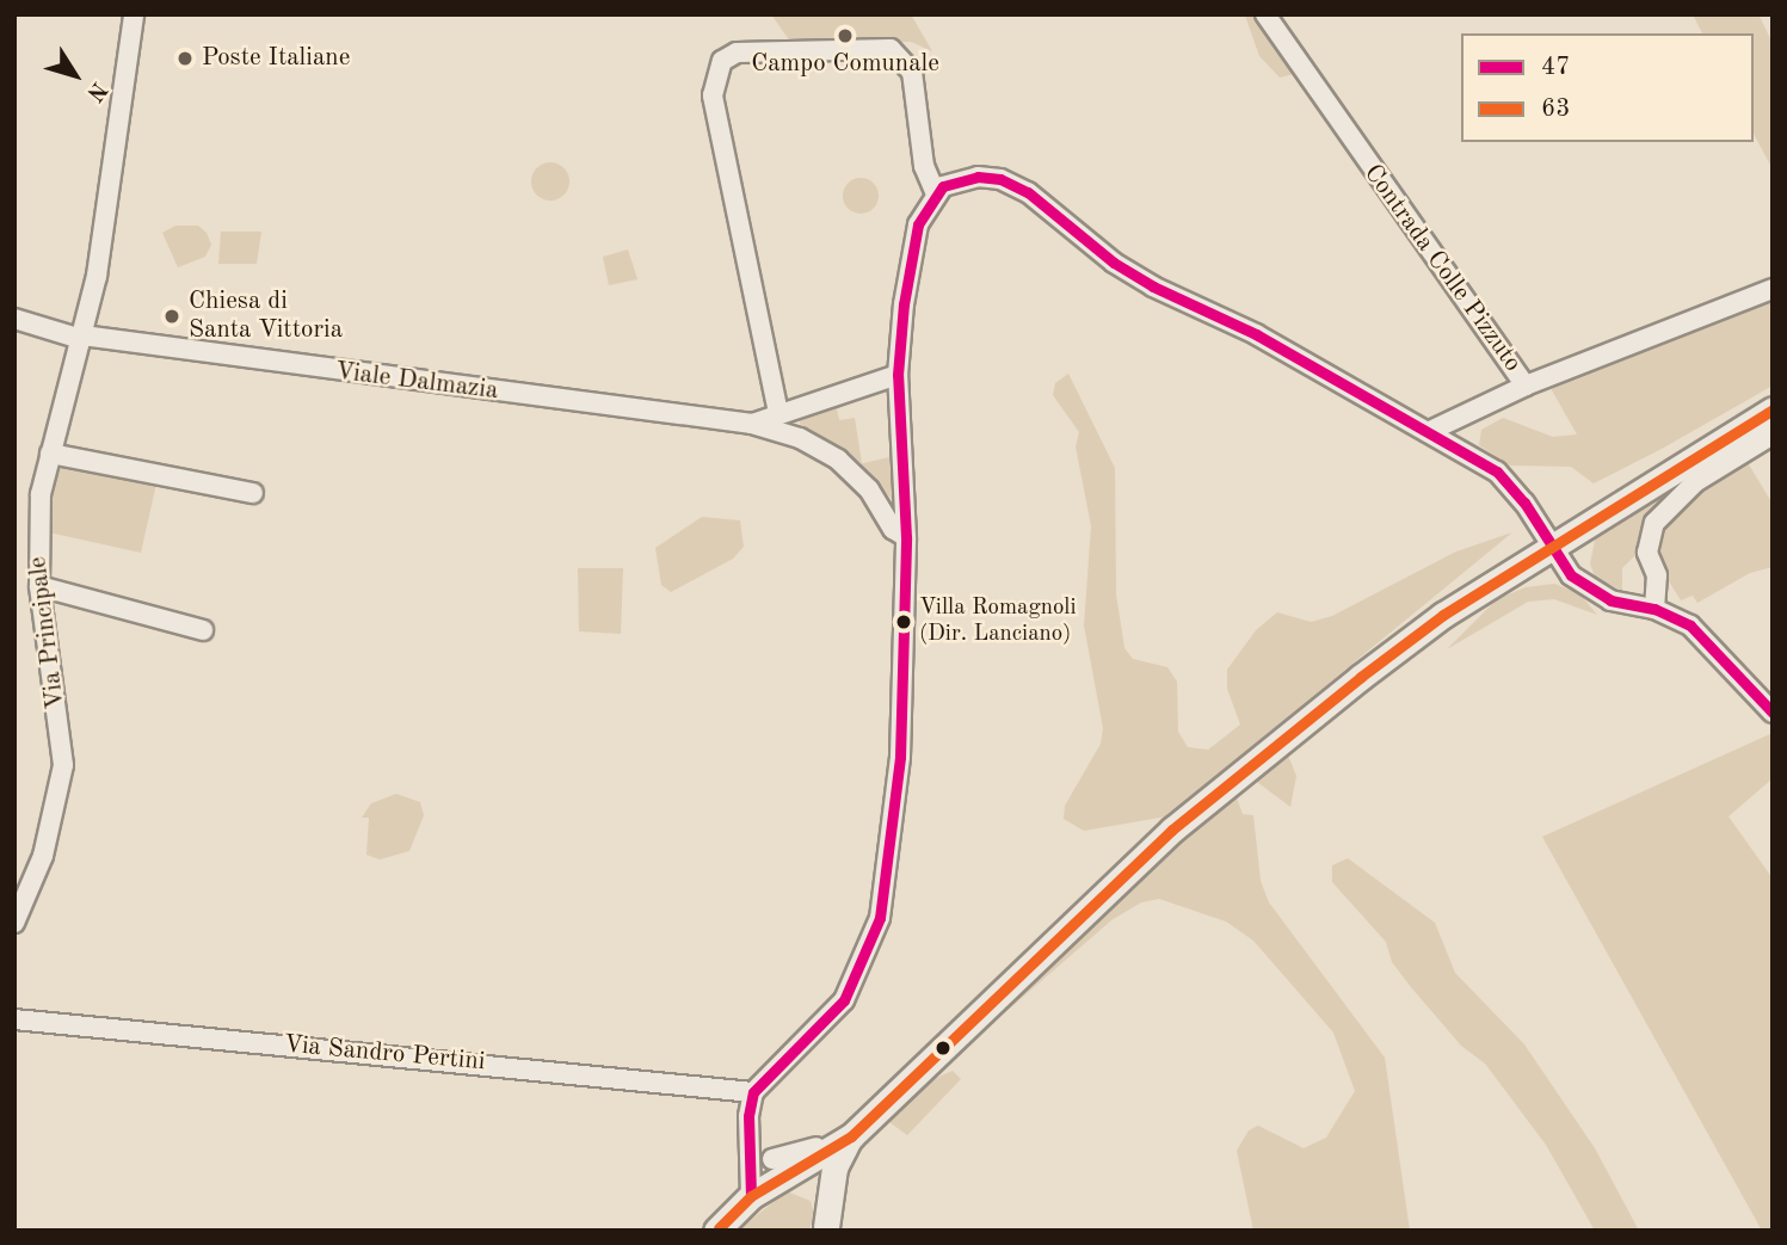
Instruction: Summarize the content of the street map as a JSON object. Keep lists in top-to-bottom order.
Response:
{
  "streets": {
    "street": [
      "Contrada Colle Pizzuto",
      "Viale Dalmazia",
      "Via Principale",
      "Via Sandro Pertini"
    ]
  },
  "crossings": [
    ["Viale Dalmazia", "Via Principale"]
  ],
  "places": [
    "Campo Comunale",
    "Poste Italiane",
    "Chiesa di Santa Vittoria",
    "Villa Romagnoli (Dir. Lanciano)"
  ],
  "lines": ["transit line 47", "transit line 63"],
  "legend": ["47", "63"],
  "north": "bottom right"
}
